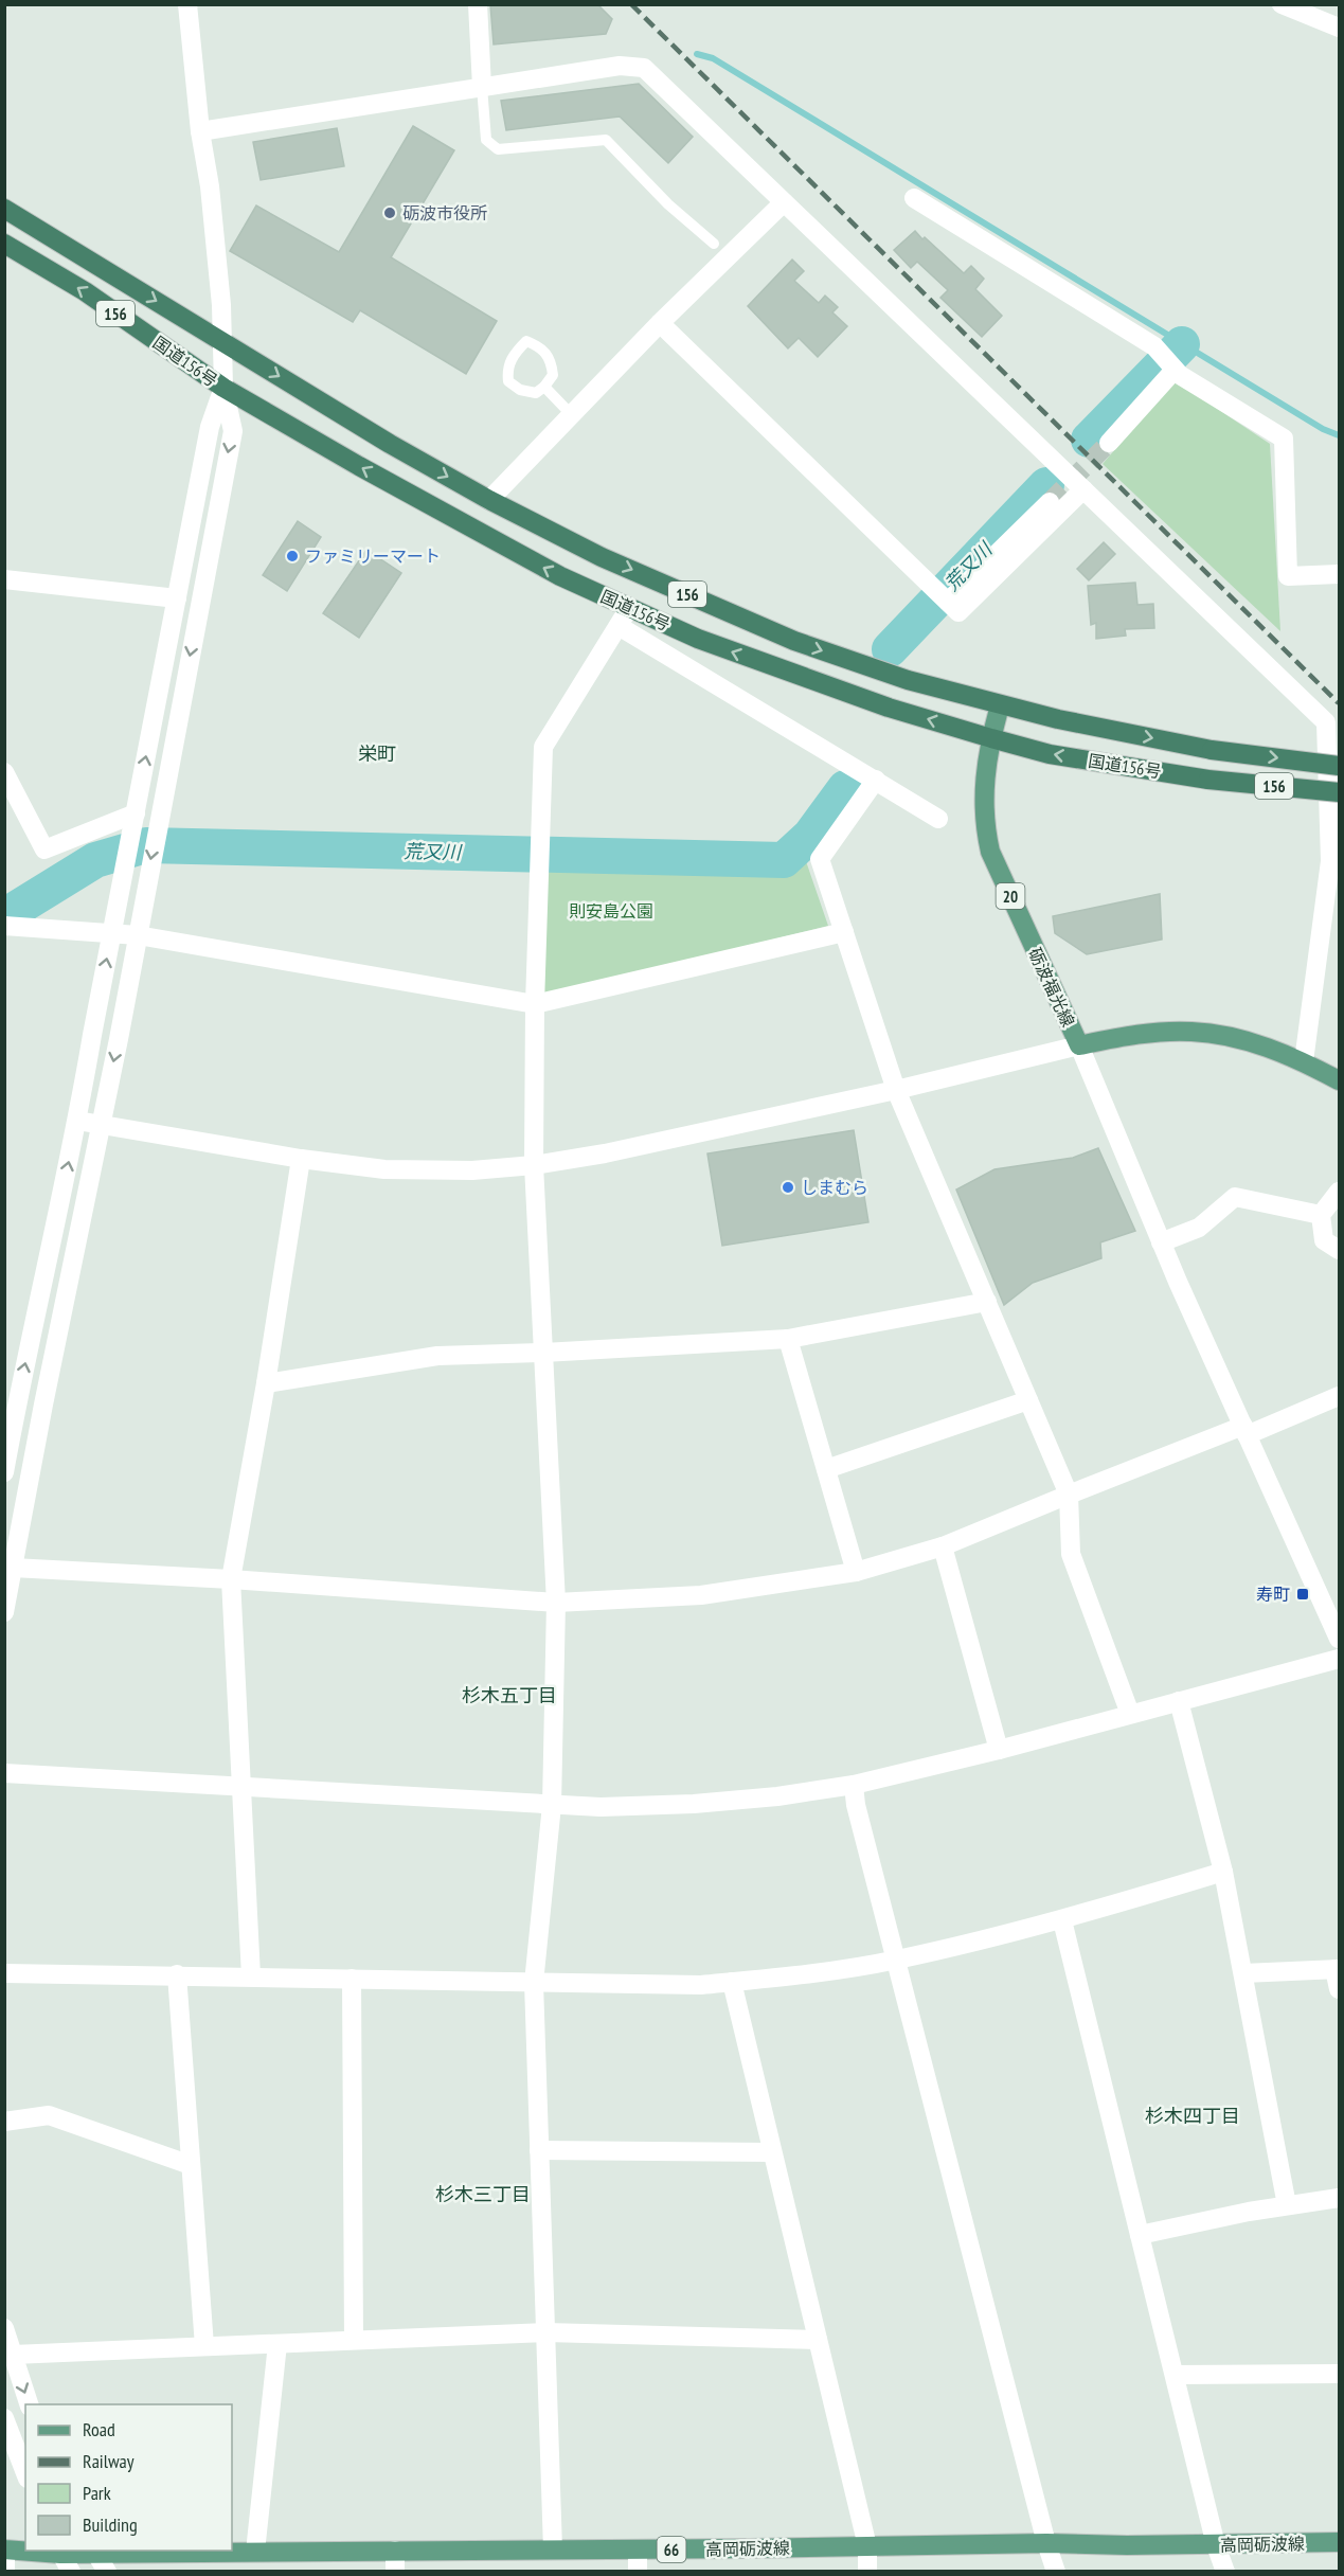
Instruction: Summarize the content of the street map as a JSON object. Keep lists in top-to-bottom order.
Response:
{
  "streets": {
    "highway": ["156", "国道156号"],
    "main road": [
      "20",
      "砺波福光線",
      "高岡砺波線",
      "66"
    ]
  },
  "crossings": [
    ["国道156号", "砺波福光線"]
  ],
  "districts": [
    "栄町",
    "杉木五丁目",
    "杉木四丁目",
    "杉木三丁目"
  ],
  "water": ["荒又川"],
  "parks": ["則安島公園"],
  "places": {
    "other": ["砺波市役所", "ファミリーマート", "しまむら"],
    "transit": ["寿町"]
  },
  "legend": [
    "Road",
    "Railway",
    "Park",
    "Building"
  ]
}
